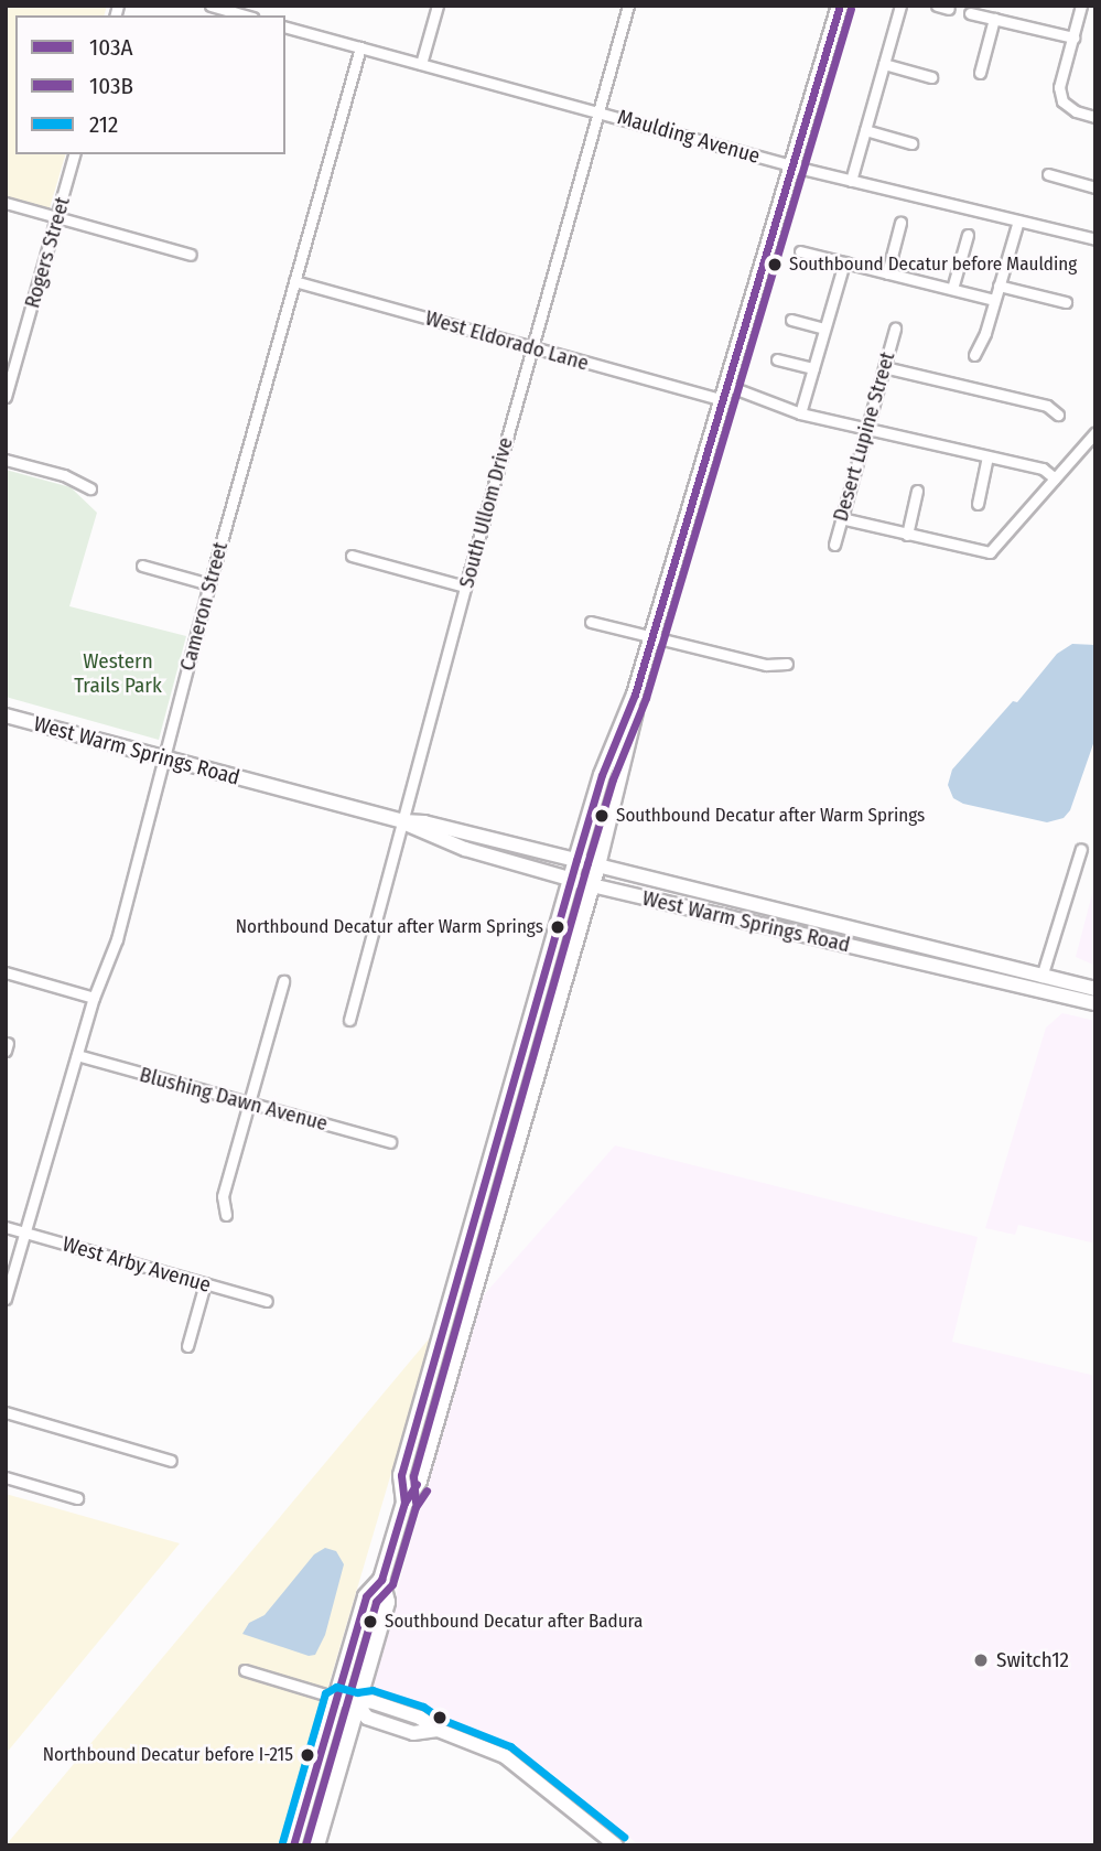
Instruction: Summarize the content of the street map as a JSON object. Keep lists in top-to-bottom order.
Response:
{
  "streets": {
    "main road": ["West Warm Springs Road"],
    "street": [
      "Maulding Avenue",
      "Rogers Street",
      "West Eldorado Lane",
      "Desert Lupine Street",
      "South Ullom Drive",
      "Cameron Street",
      "Blushing Dawn Avenue",
      "West Arby Avenue"
    ]
  },
  "crossings": [
    ["Maulding Avenue", "South Ullom Drive"],
    ["Maulding Avenue", "Cameron Street"],
    ["West Eldorado Lane", "Desert Lupine Street"],
    ["West Eldorado Lane", "South Ullom Drive"],
    ["West Eldorado Lane", "Cameron Street"],
    ["South Ullom Drive", "West Warm Springs Road"],
    ["Cameron Street", "West Warm Springs Road"],
    ["Cameron Street", "Blushing Dawn Avenue"],
    ["Cameron Street", "West Arby Avenue"]
  ],
  "parks": ["Western Trails Park"],
  "places": [
    "Southbound Decatur before Maulding",
    "Southbound Decatur after Warm Springs",
    "Northbound Decatur after Warm Springs",
    "Southbound Decatur after Badura",
    "Switch12",
    "Northbound Decatur before I-215"
  ],
  "lines": ["transit line 103A", "transit line 103B", "transit line 212"],
  "legend": ["103A", "103B", "212"]
}
